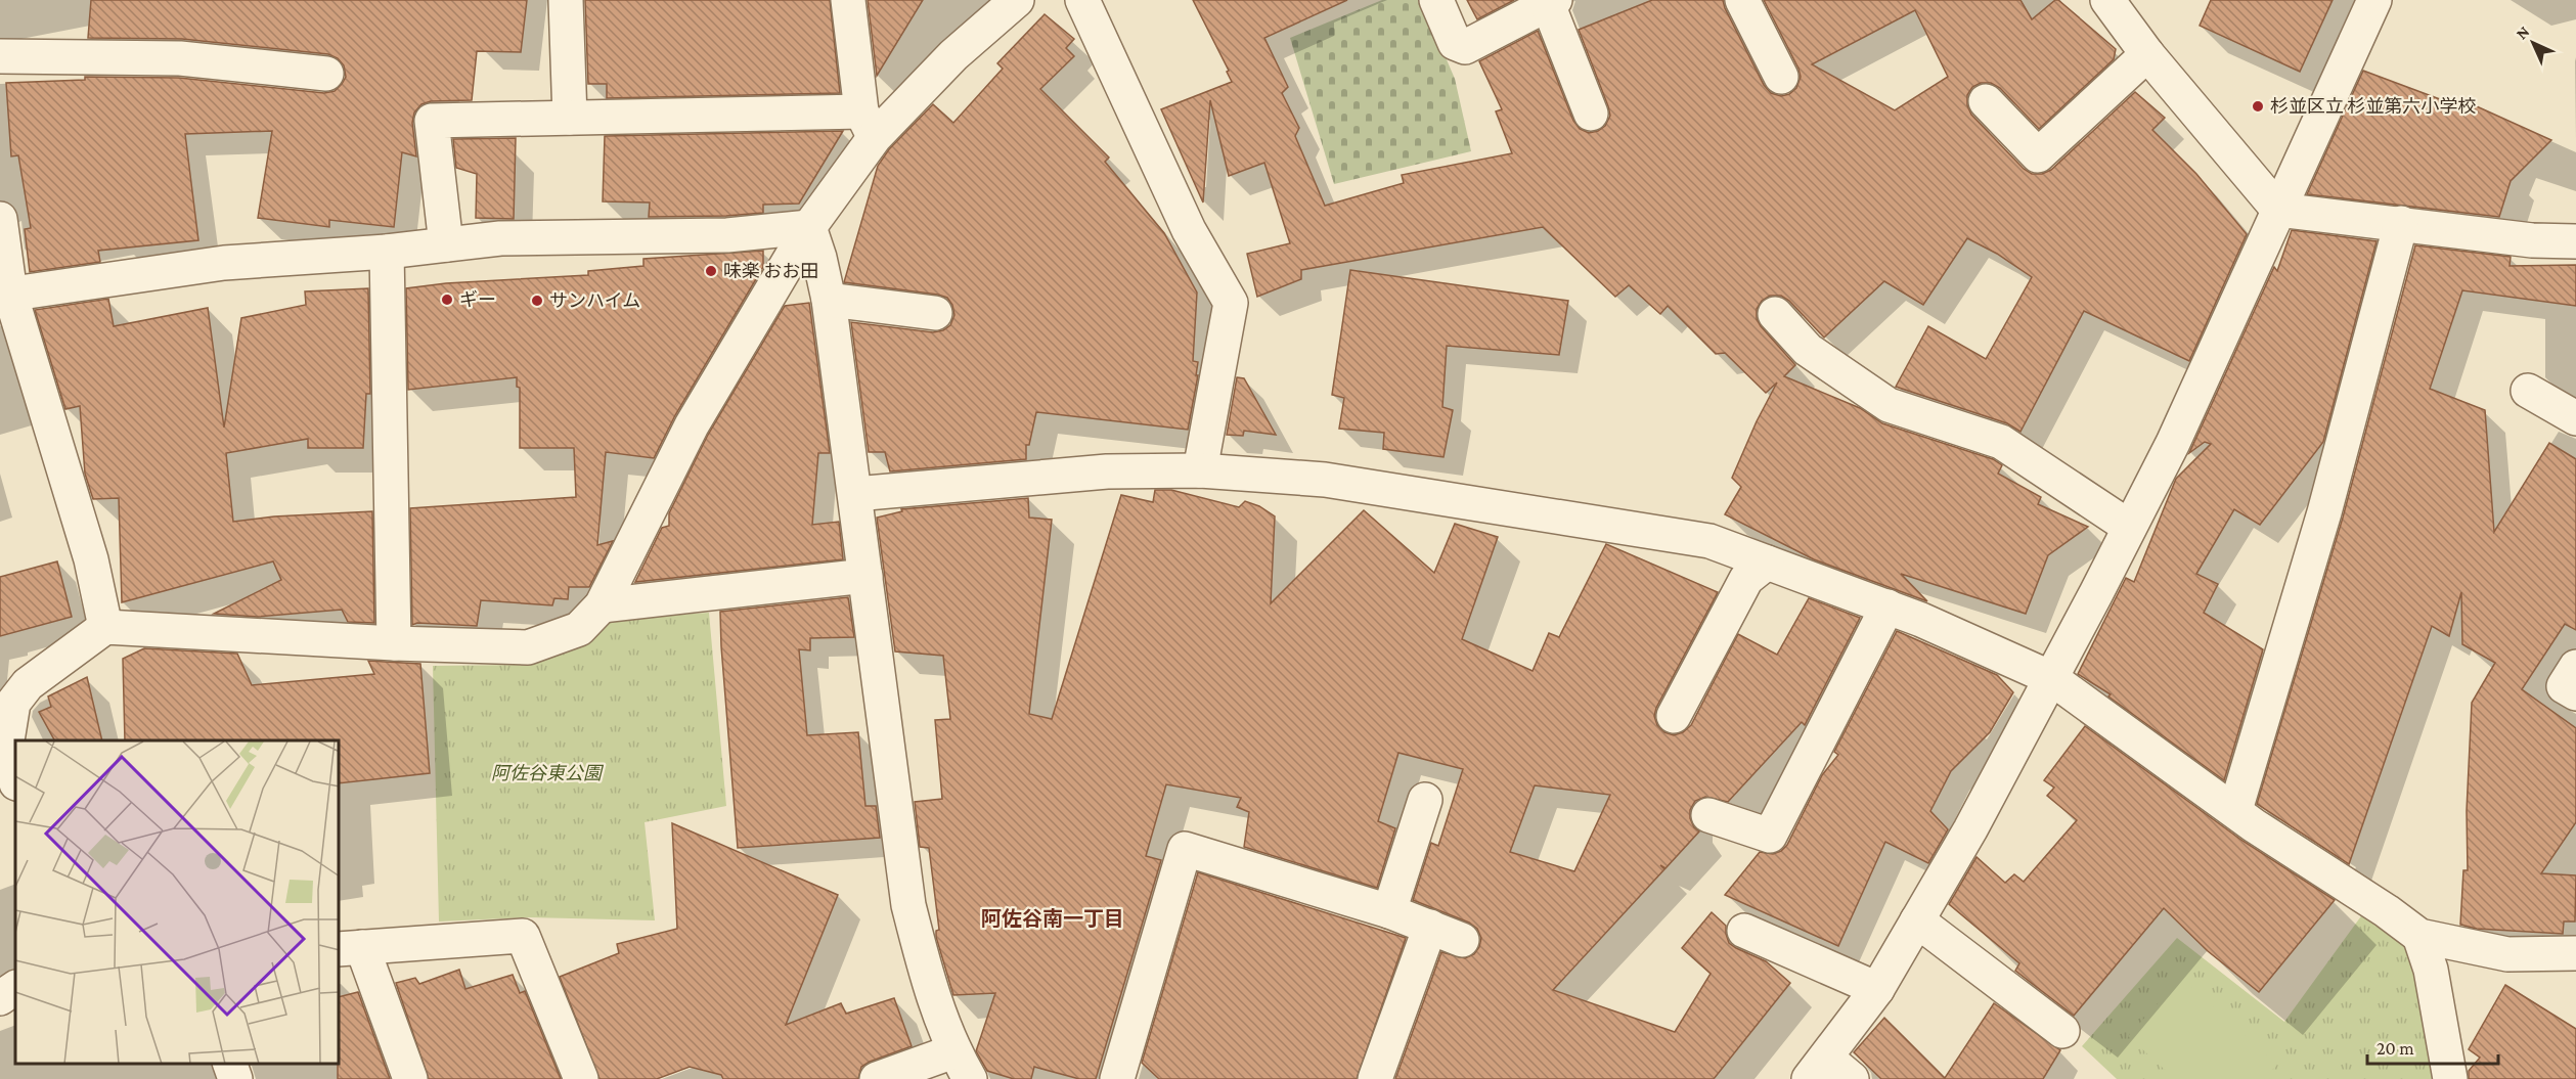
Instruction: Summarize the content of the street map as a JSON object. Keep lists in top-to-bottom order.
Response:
{
  "districts": ["阿佐谷南一丁目"],
  "parks": ["阿佐谷東公園"],
  "places": [
    "杉並区立 杉並第六小学校",
    "味楽 おお田",
    "ギー",
    "サンハイム"
  ],
  "scale_bar": "20 m",
  "north": "top left"
}
